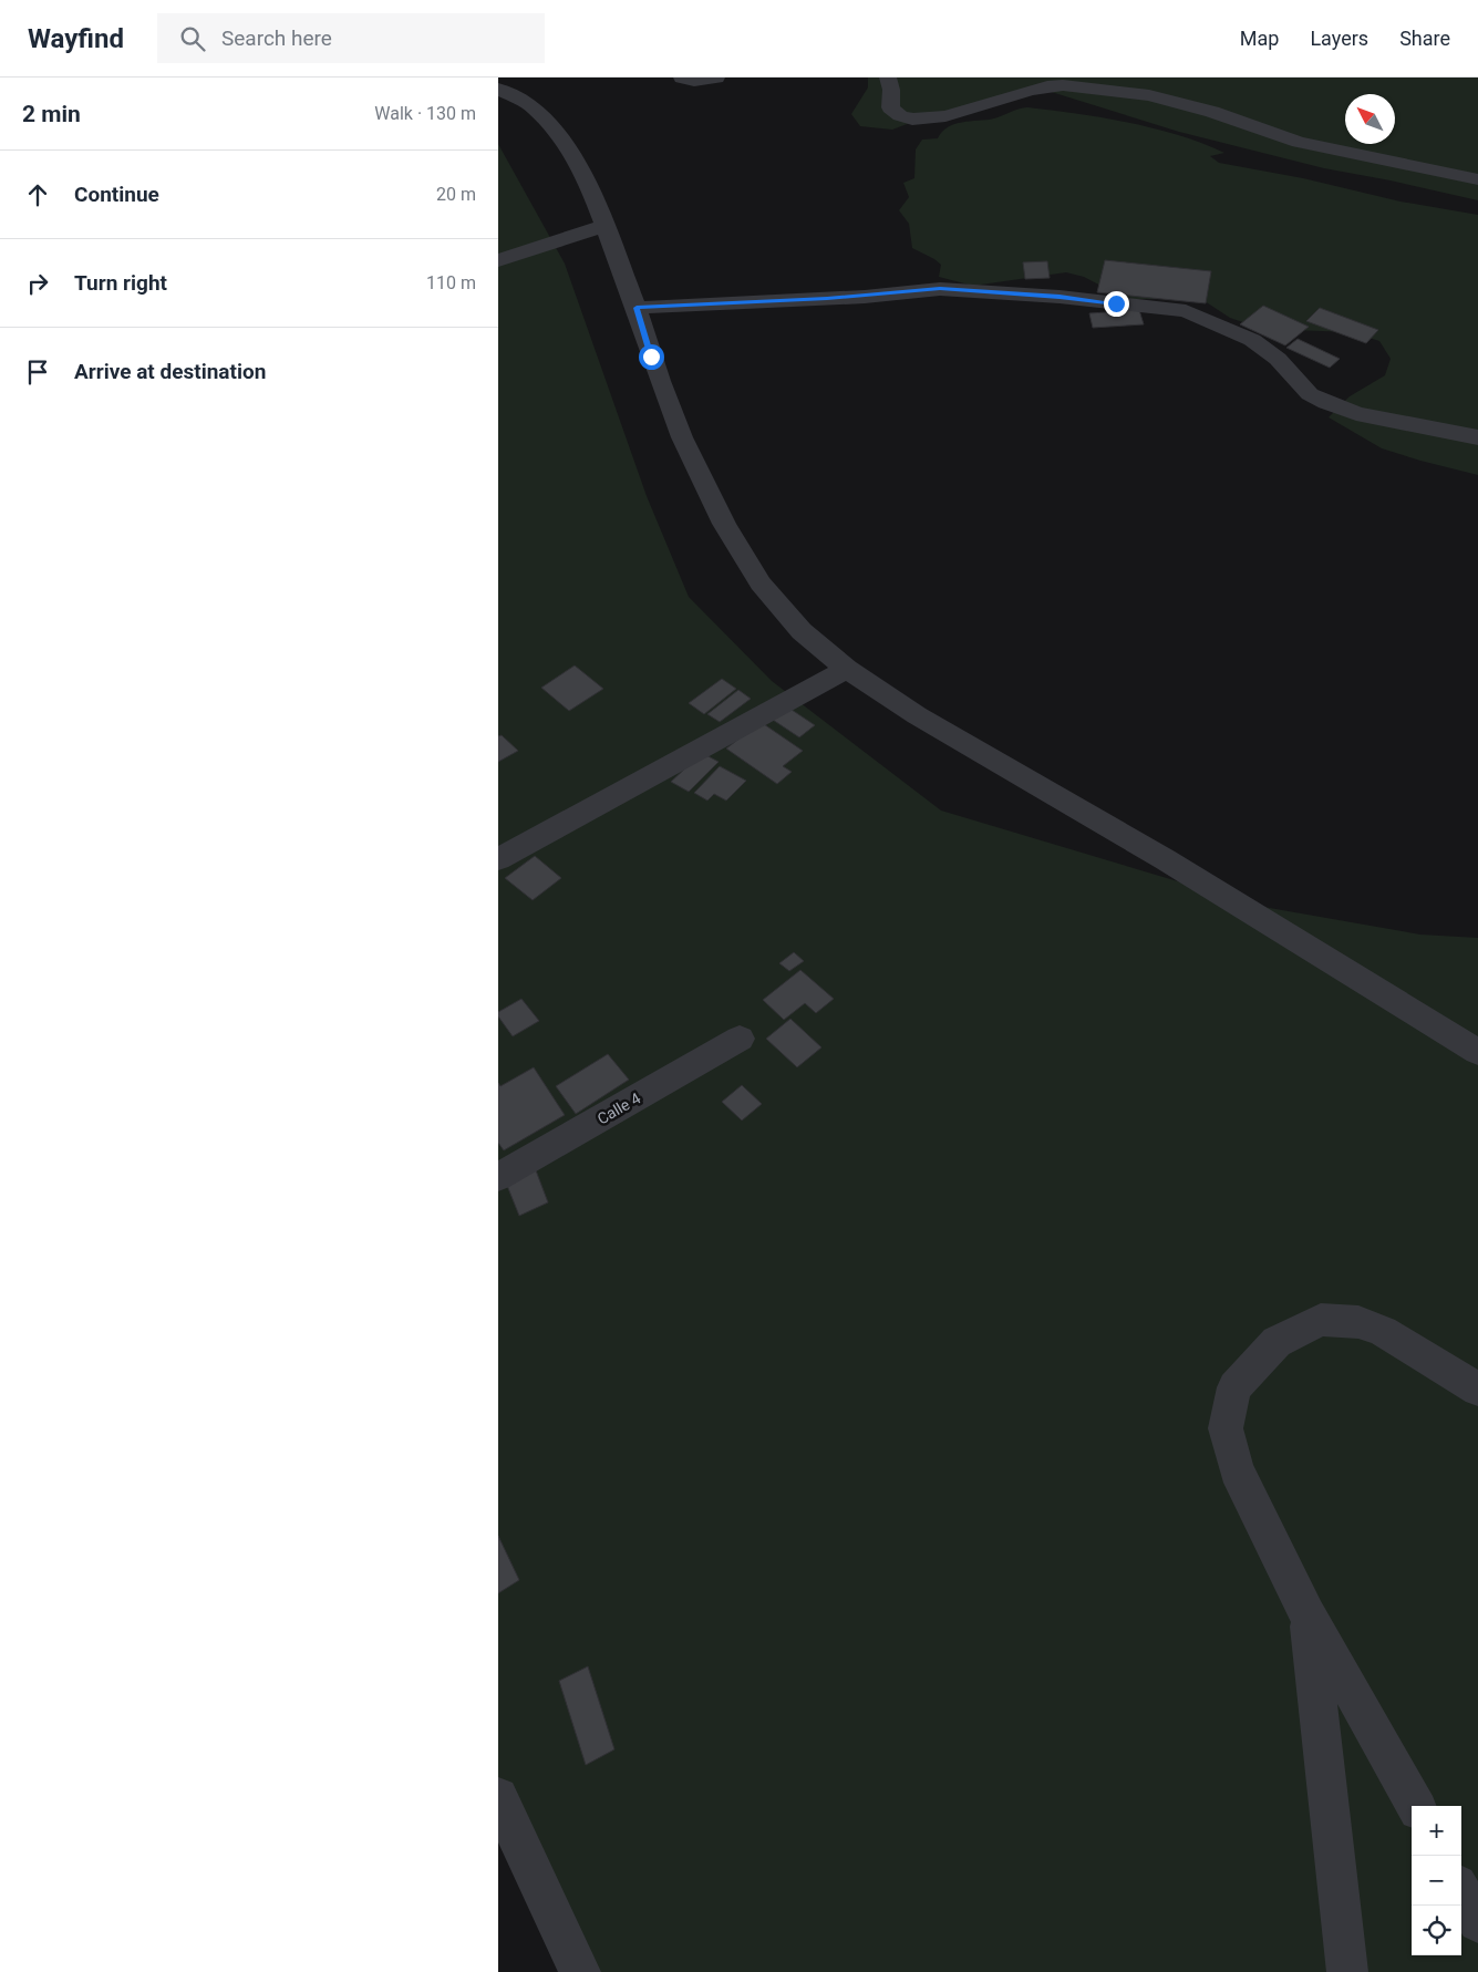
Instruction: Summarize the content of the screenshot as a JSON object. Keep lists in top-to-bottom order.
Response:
{
  "streets": {
    "street": ["Calle 4"]
  },
  "north": "top left",
  "page": {
    "header": "Wayfind",
    "search": "Search here",
    "nav": ["Map", "Layers", "Share"],
    "heading": ["2 min", "Walk · 130 m"],
    "list": [
      ["Continue", "20 m"],
      ["Turn right", "110 m"],
      "Arrive at destination"
    ],
    "map_buttons": ["+", "−"]
  }
}
